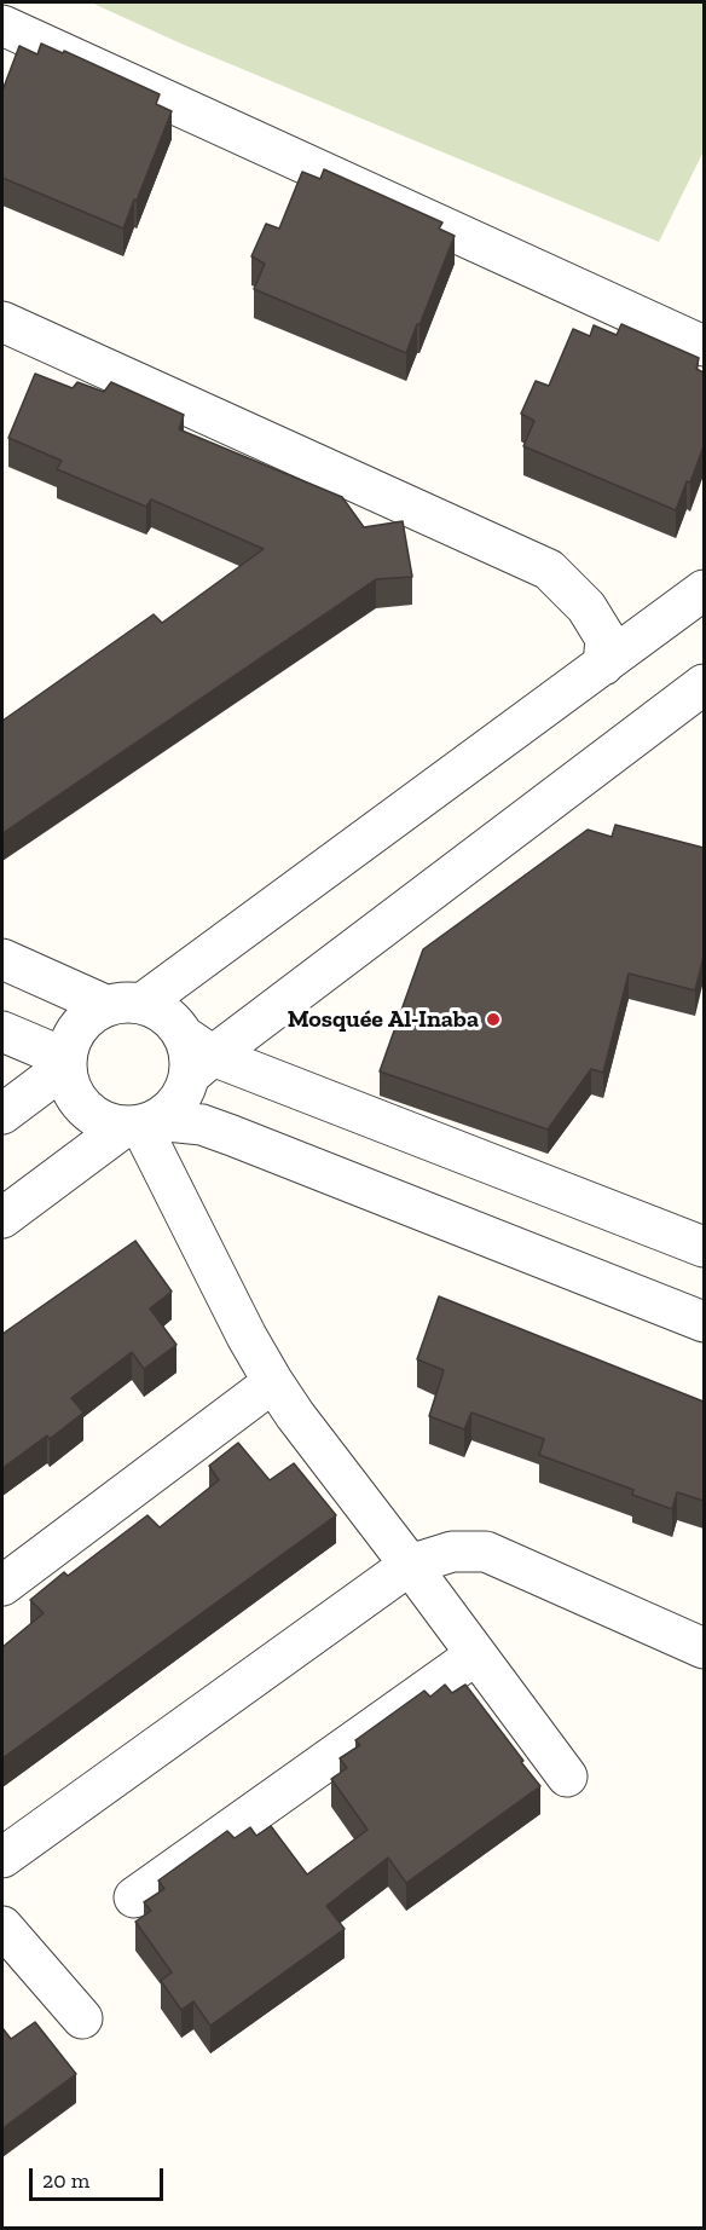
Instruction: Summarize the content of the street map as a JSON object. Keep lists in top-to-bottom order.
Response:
{
  "places": ["Mosquée Al-Inaba"],
  "scale_bar": "20 m"
}
